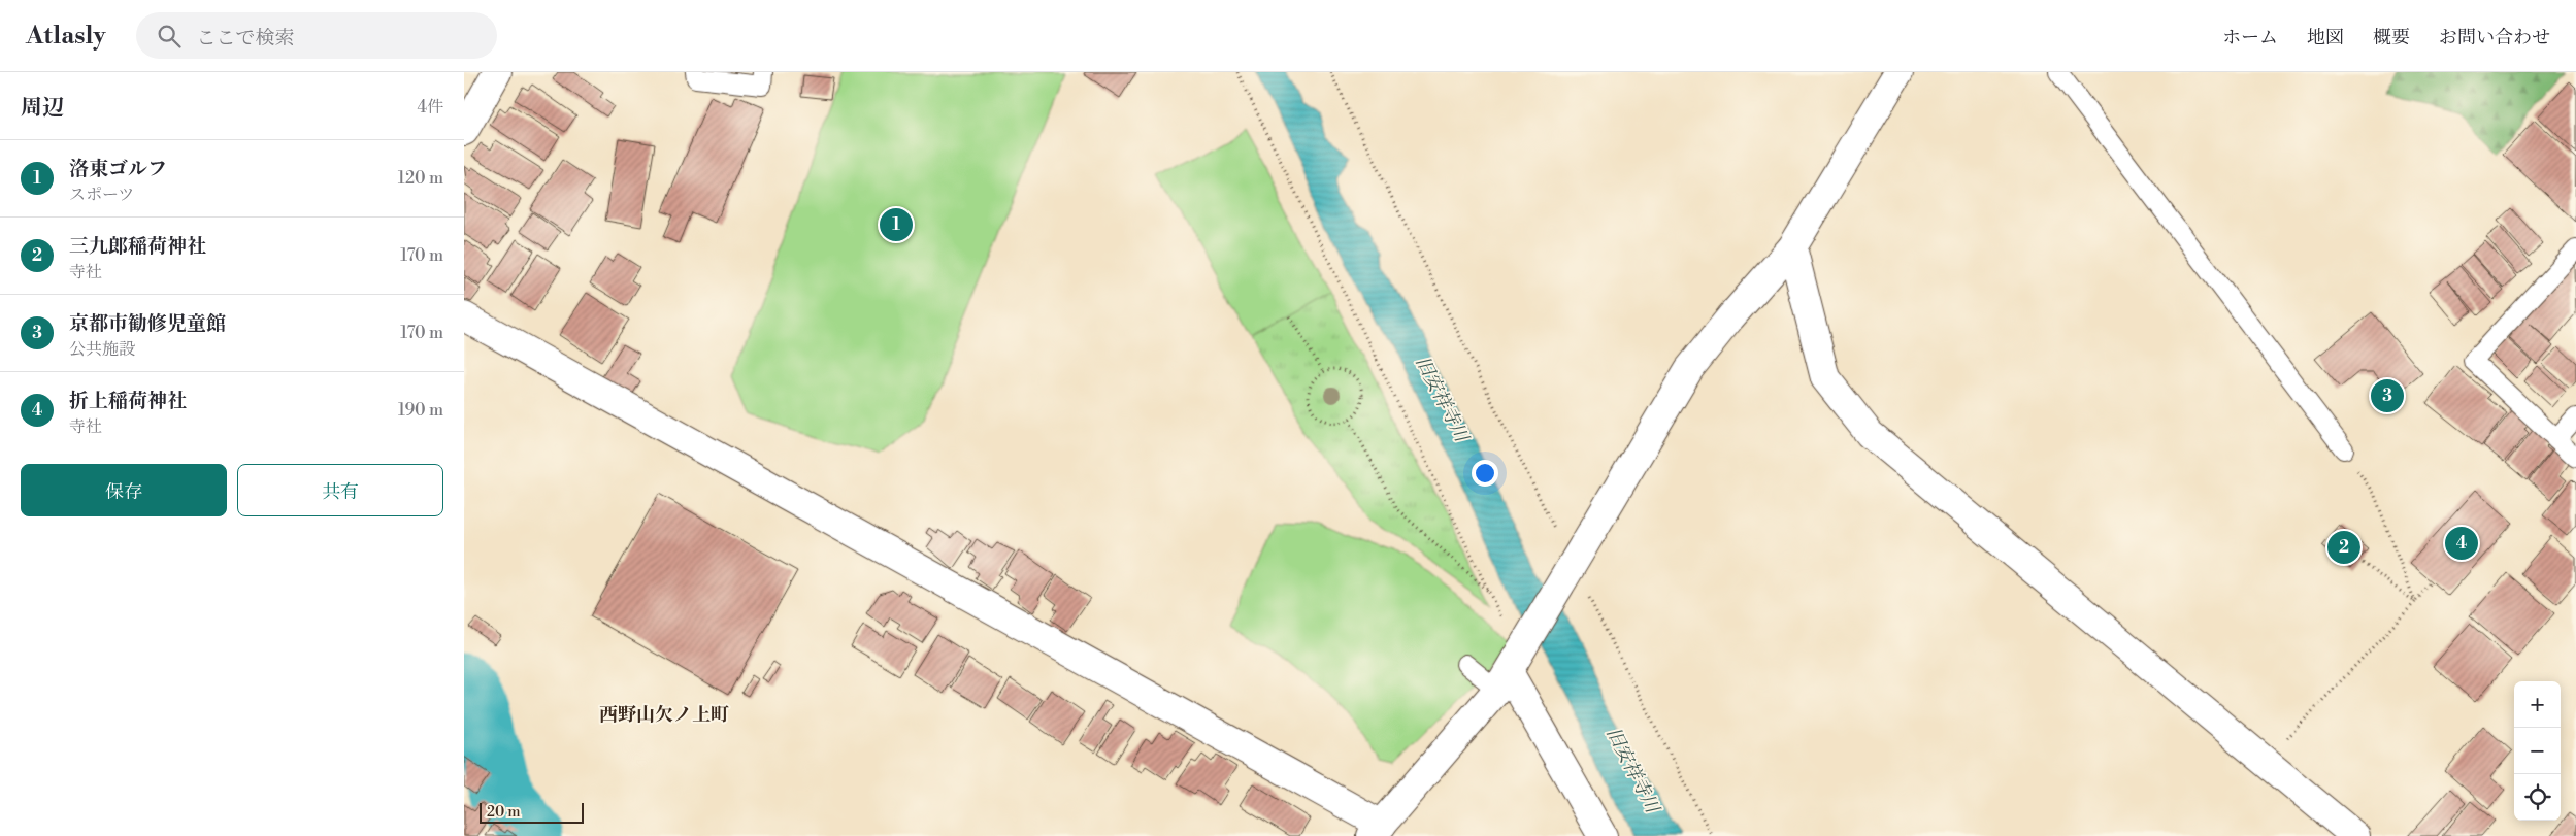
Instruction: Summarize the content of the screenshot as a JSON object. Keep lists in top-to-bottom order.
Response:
{
  "districts": ["西野山欠ノ上町"],
  "water": ["旧安祥寺川"],
  "scale_bar": "20 m",
  "page": {
    "header": "Atlasly",
    "search": "ここで検索",
    "nav": [
      "ホーム",
      "地図",
      "概要",
      "お問い合わせ"
    ],
    "heading": ["周辺", "4件"],
    "list": [
      {
        "mark": "1",
        "name": "洛東ゴルフ",
        "note": "スポーツ",
        "value": "120 m"
      },
      {
        "mark": "2",
        "name": "三九郎稲荷神社",
        "note": "寺社",
        "value": "170 m"
      },
      {
        "mark": "3",
        "name": "京都市勧修児童館",
        "note": "公共施設",
        "value": "170 m"
      },
      {
        "mark": "4",
        "name": "折上稲荷神社",
        "note": "寺社",
        "value": "190 m"
      }
    ],
    "pins": [
      "1",
      "3",
      "4",
      "2"
    ],
    "buttons": ["保存", "共有"],
    "map_buttons": ["+", "−"],
    "scale": "20 m"
  }
}
